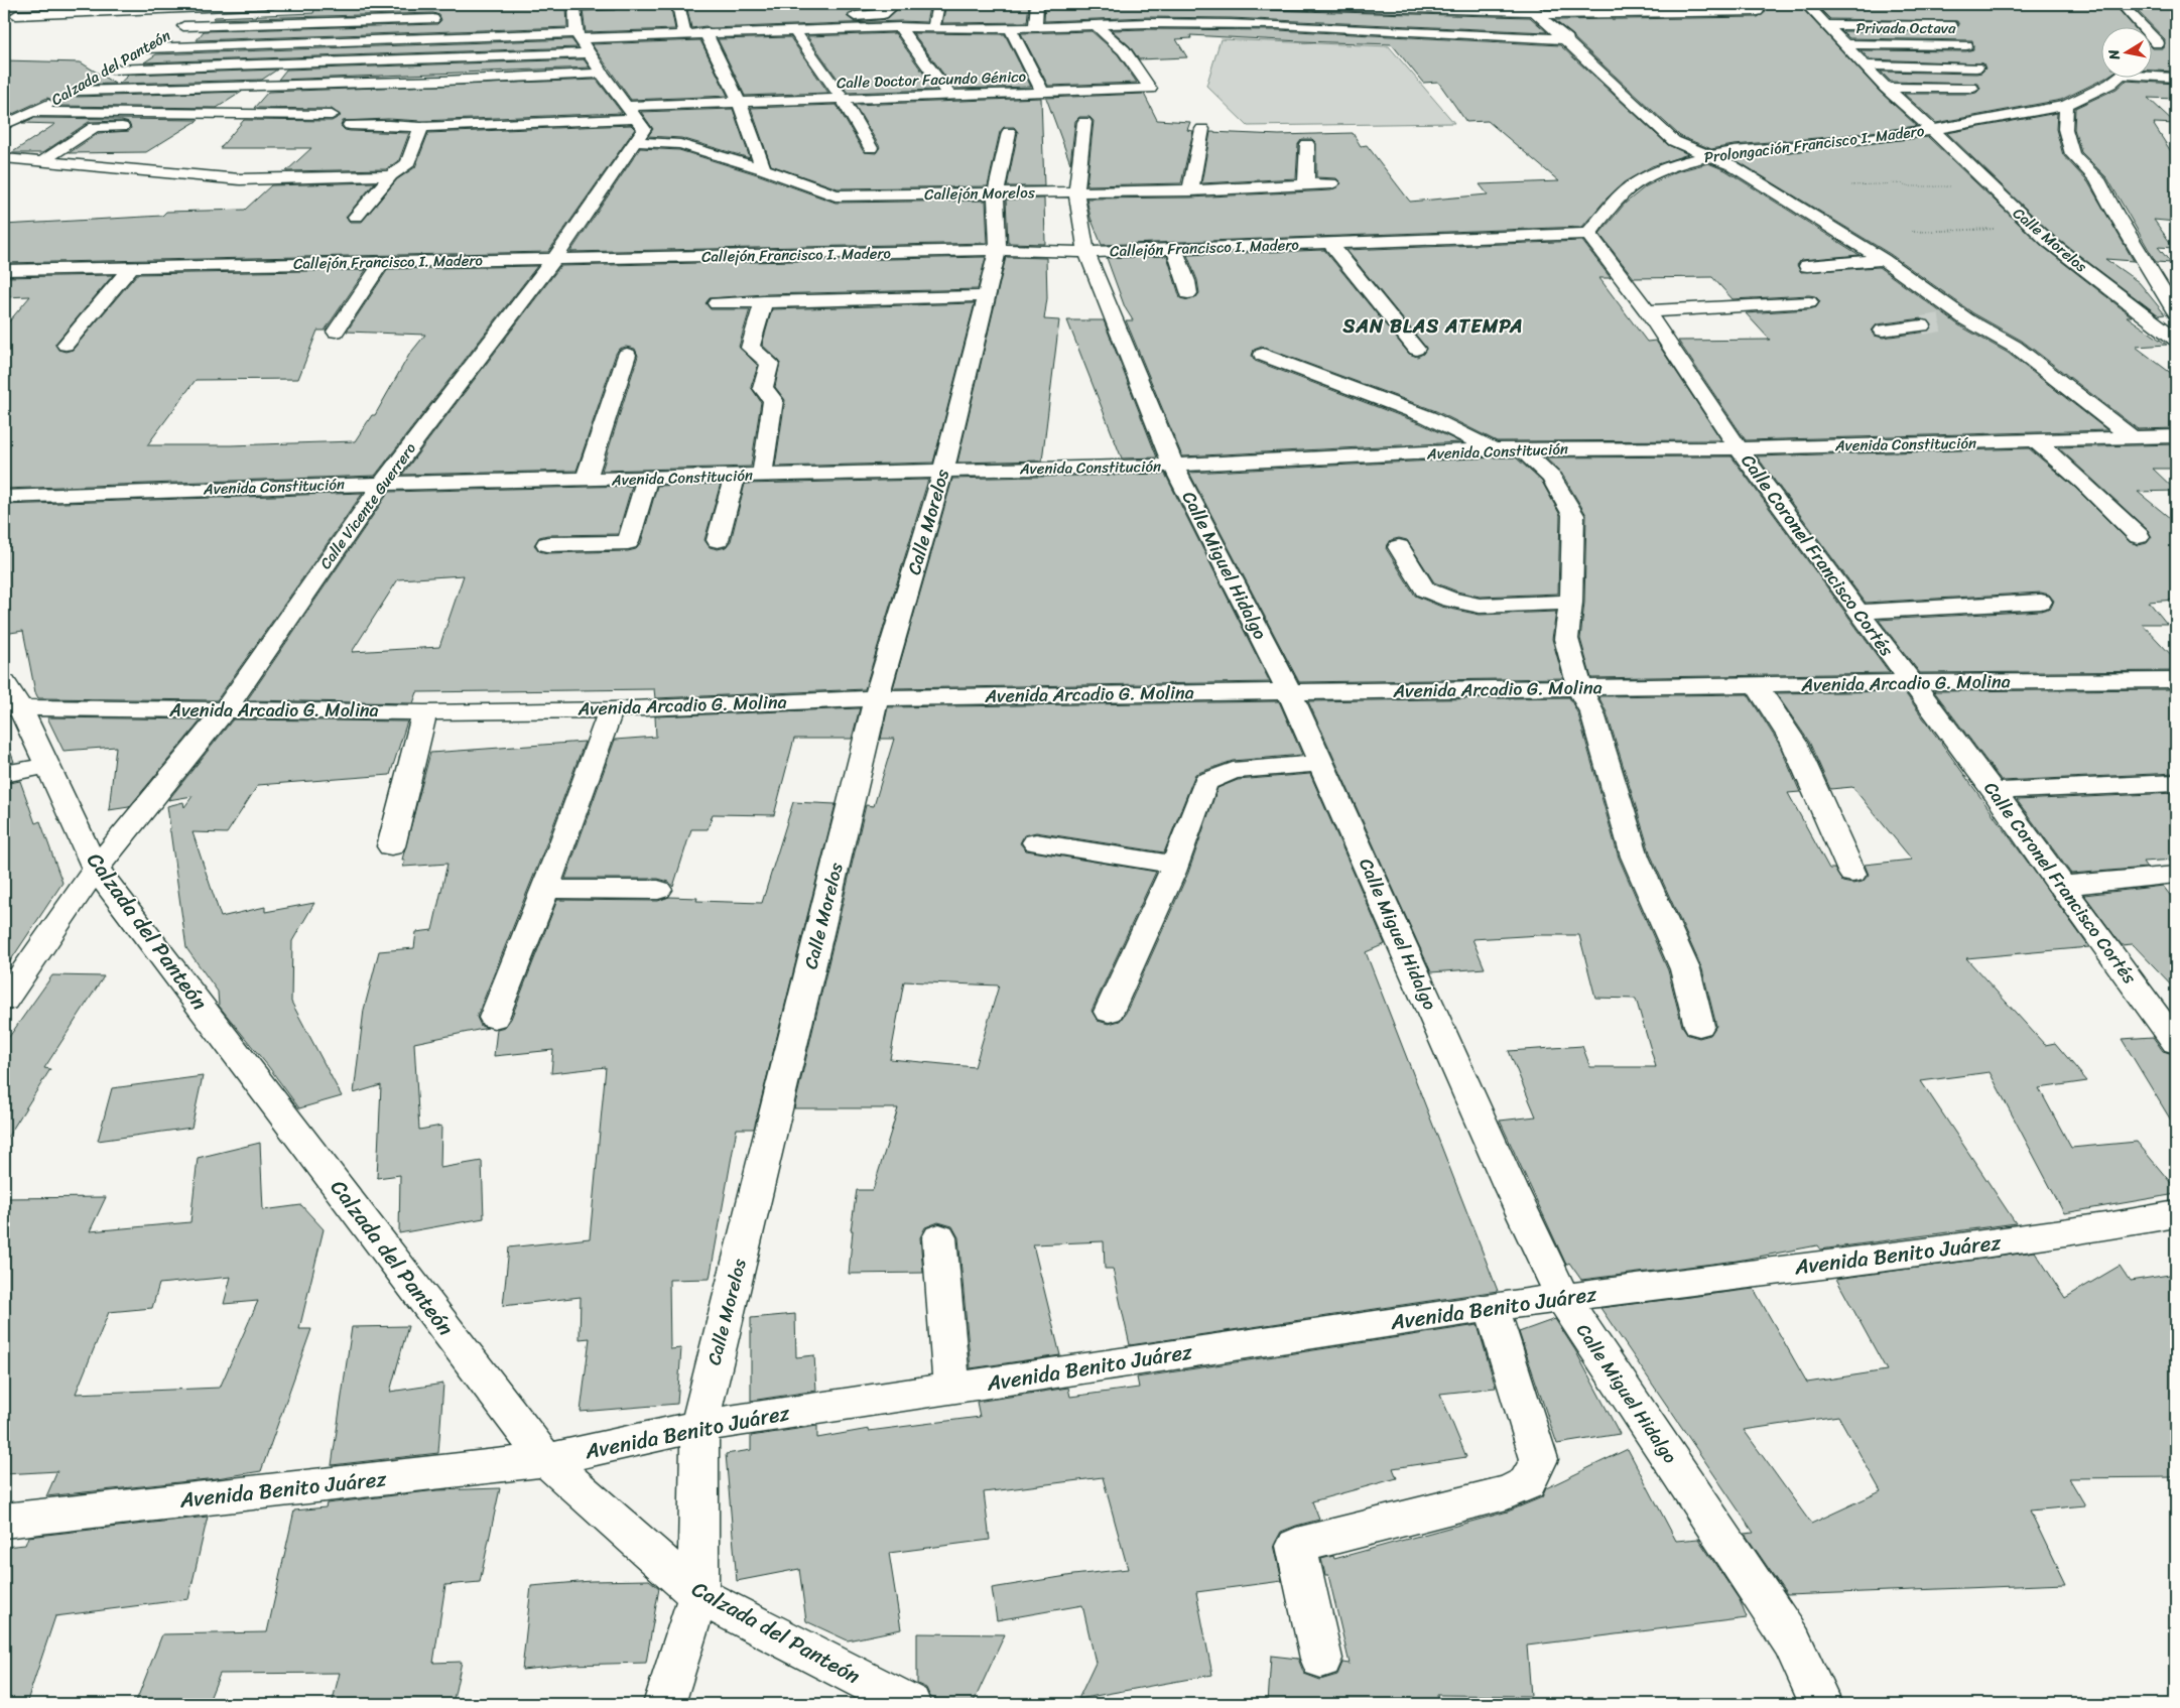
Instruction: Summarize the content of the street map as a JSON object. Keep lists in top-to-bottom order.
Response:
{
  "streets": {
    "street": [
      "Privada Octava",
      "Calzada del Panteón",
      "Calle Doctor Facundo Génico",
      "Prolongación Francisco I. Madero",
      "Callejón Morelos",
      "Calle Morelos",
      "Callejón Francisco I. Madero",
      "Avenida Constitución",
      "Calle Vicente Guerrero",
      "Calle Coronel Francisco Cortés",
      "Calle Miguel Hidalgo",
      "Avenida Arcadio G. Molina",
      "Avenida Benito Juárez"
    ]
  },
  "crossings": [
    ["Privada Octava", "Calle Morelos"],
    ["Calzada del Panteón", "Calle Morelos"],
    ["Calzada del Panteón", "Calle Vicente Guerrero"],
    ["Calzada del Panteón", "Avenida Arcadio G. Molina"],
    ["Calzada del Panteón", "Avenida Benito Juárez"],
    ["Prolongación Francisco I. Madero", "Calle Morelos"],
    ["Prolongación Francisco I. Madero", "Callejón Francisco I. Madero"],
    ["Prolongación Francisco I. Madero", "Calle Coronel Francisco Cortés"],
    ["Callejón Morelos", "Calle Morelos"],
    ["Callejón Morelos", "Calle Vicente Guerrero"],
    ["Callejón Morelos", "Calle Miguel Hidalgo"],
    ["Calle Morelos", "Callejón Francisco I. Madero"],
    ["Calle Morelos", "Avenida Constitución"],
    ["Calle Morelos", "Avenida Arcadio G. Molina"],
    ["Calle Morelos", "Avenida Benito Juárez"],
    ["Callejón Francisco I. Madero", "Calle Vicente Guerrero"],
    ["Callejón Francisco I. Madero", "Calle Coronel Francisco Cortés"],
    ["Callejón Francisco I. Madero", "Calle Miguel Hidalgo"],
    ["Avenida Constitución", "Calle Vicente Guerrero"],
    ["Avenida Constitución", "Calle Coronel Francisco Cortés"],
    ["Avenida Constitución", "Calle Miguel Hidalgo"],
    ["Calle Vicente Guerrero", "Avenida Arcadio G. Molina"],
    ["Calle Coronel Francisco Cortés", "Avenida Arcadio G. Molina"],
    ["Calle Miguel Hidalgo", "Avenida Arcadio G. Molina"],
    ["Calle Miguel Hidalgo", "Avenida Benito Juárez"]
  ],
  "districts": ["SAN BLAS ATEMPA"],
  "north": "left"
}
